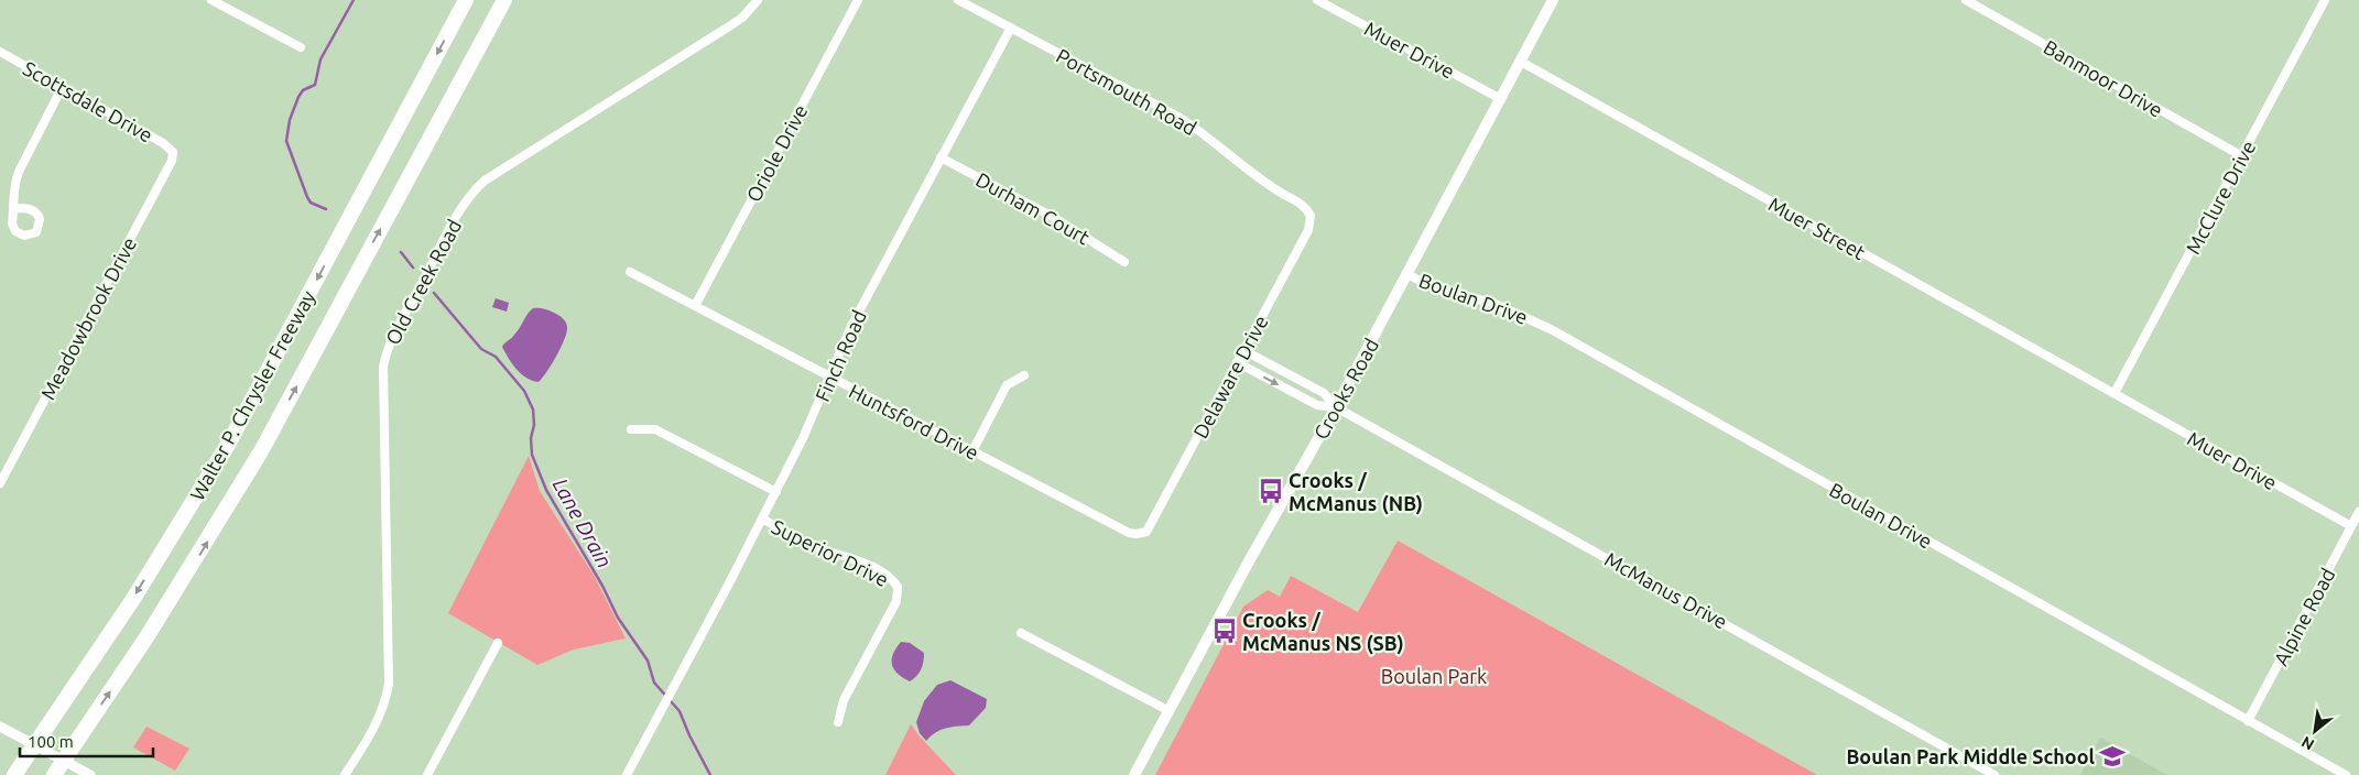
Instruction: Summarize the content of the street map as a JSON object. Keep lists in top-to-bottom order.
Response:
{
  "streets": {
    "highway": ["Walter P. Chrysler Freeway"],
    "main road": ["Crooks Road"],
    "street": [
      "Muer Drive",
      "Banmoor Drive",
      "Portsmouth Road",
      "Scottsdale Drive",
      "Oriole Drive",
      "McClure Drive",
      "Durham Court",
      "Muer Street",
      "Old Creek Road",
      "Boulan Drive",
      "Meadowbrook Drive",
      "Finch Road",
      "Delaware Drive",
      "Huntsford Drive",
      "Superior Drive",
      "McManus Drive",
      "Alpine Road"
    ]
  },
  "crossings": [
    ["Muer Drive", "McClure Drive"],
    ["Muer Drive", "Muer Street"],
    ["Muer Drive", "Crooks Road"],
    ["Muer Drive", "Alpine Road"],
    ["Banmoor Drive", "McClure Drive"],
    ["Portsmouth Road", "Finch Road"],
    ["Portsmouth Road", "Delaware Drive"],
    ["Scottsdale Drive", "Meadowbrook Drive"],
    ["Oriole Drive", "Huntsford Drive"],
    ["McClure Drive", "Muer Street"],
    ["Durham Court", "Finch Road"],
    ["Muer Street", "Crooks Road"],
    ["Boulan Drive", "Crooks Road"],
    ["Boulan Drive", "Alpine Road"],
    ["Finch Road", "Huntsford Drive"],
    ["Finch Road", "Superior Drive"],
    ["Delaware Drive", "Huntsford Drive"],
    ["Crooks Road", "McManus Drive"]
  ],
  "water": ["Lane Drain"],
  "parks": ["Boulan Park"],
  "places": {
    "bus stop": ["Crooks / McManus (NB)", "Crooks / McManus NS (SB)"],
    "school or university": ["Boulan Park Middle School"]
  },
  "scale_bar": "100 m",
  "north": "bottom left"
}
